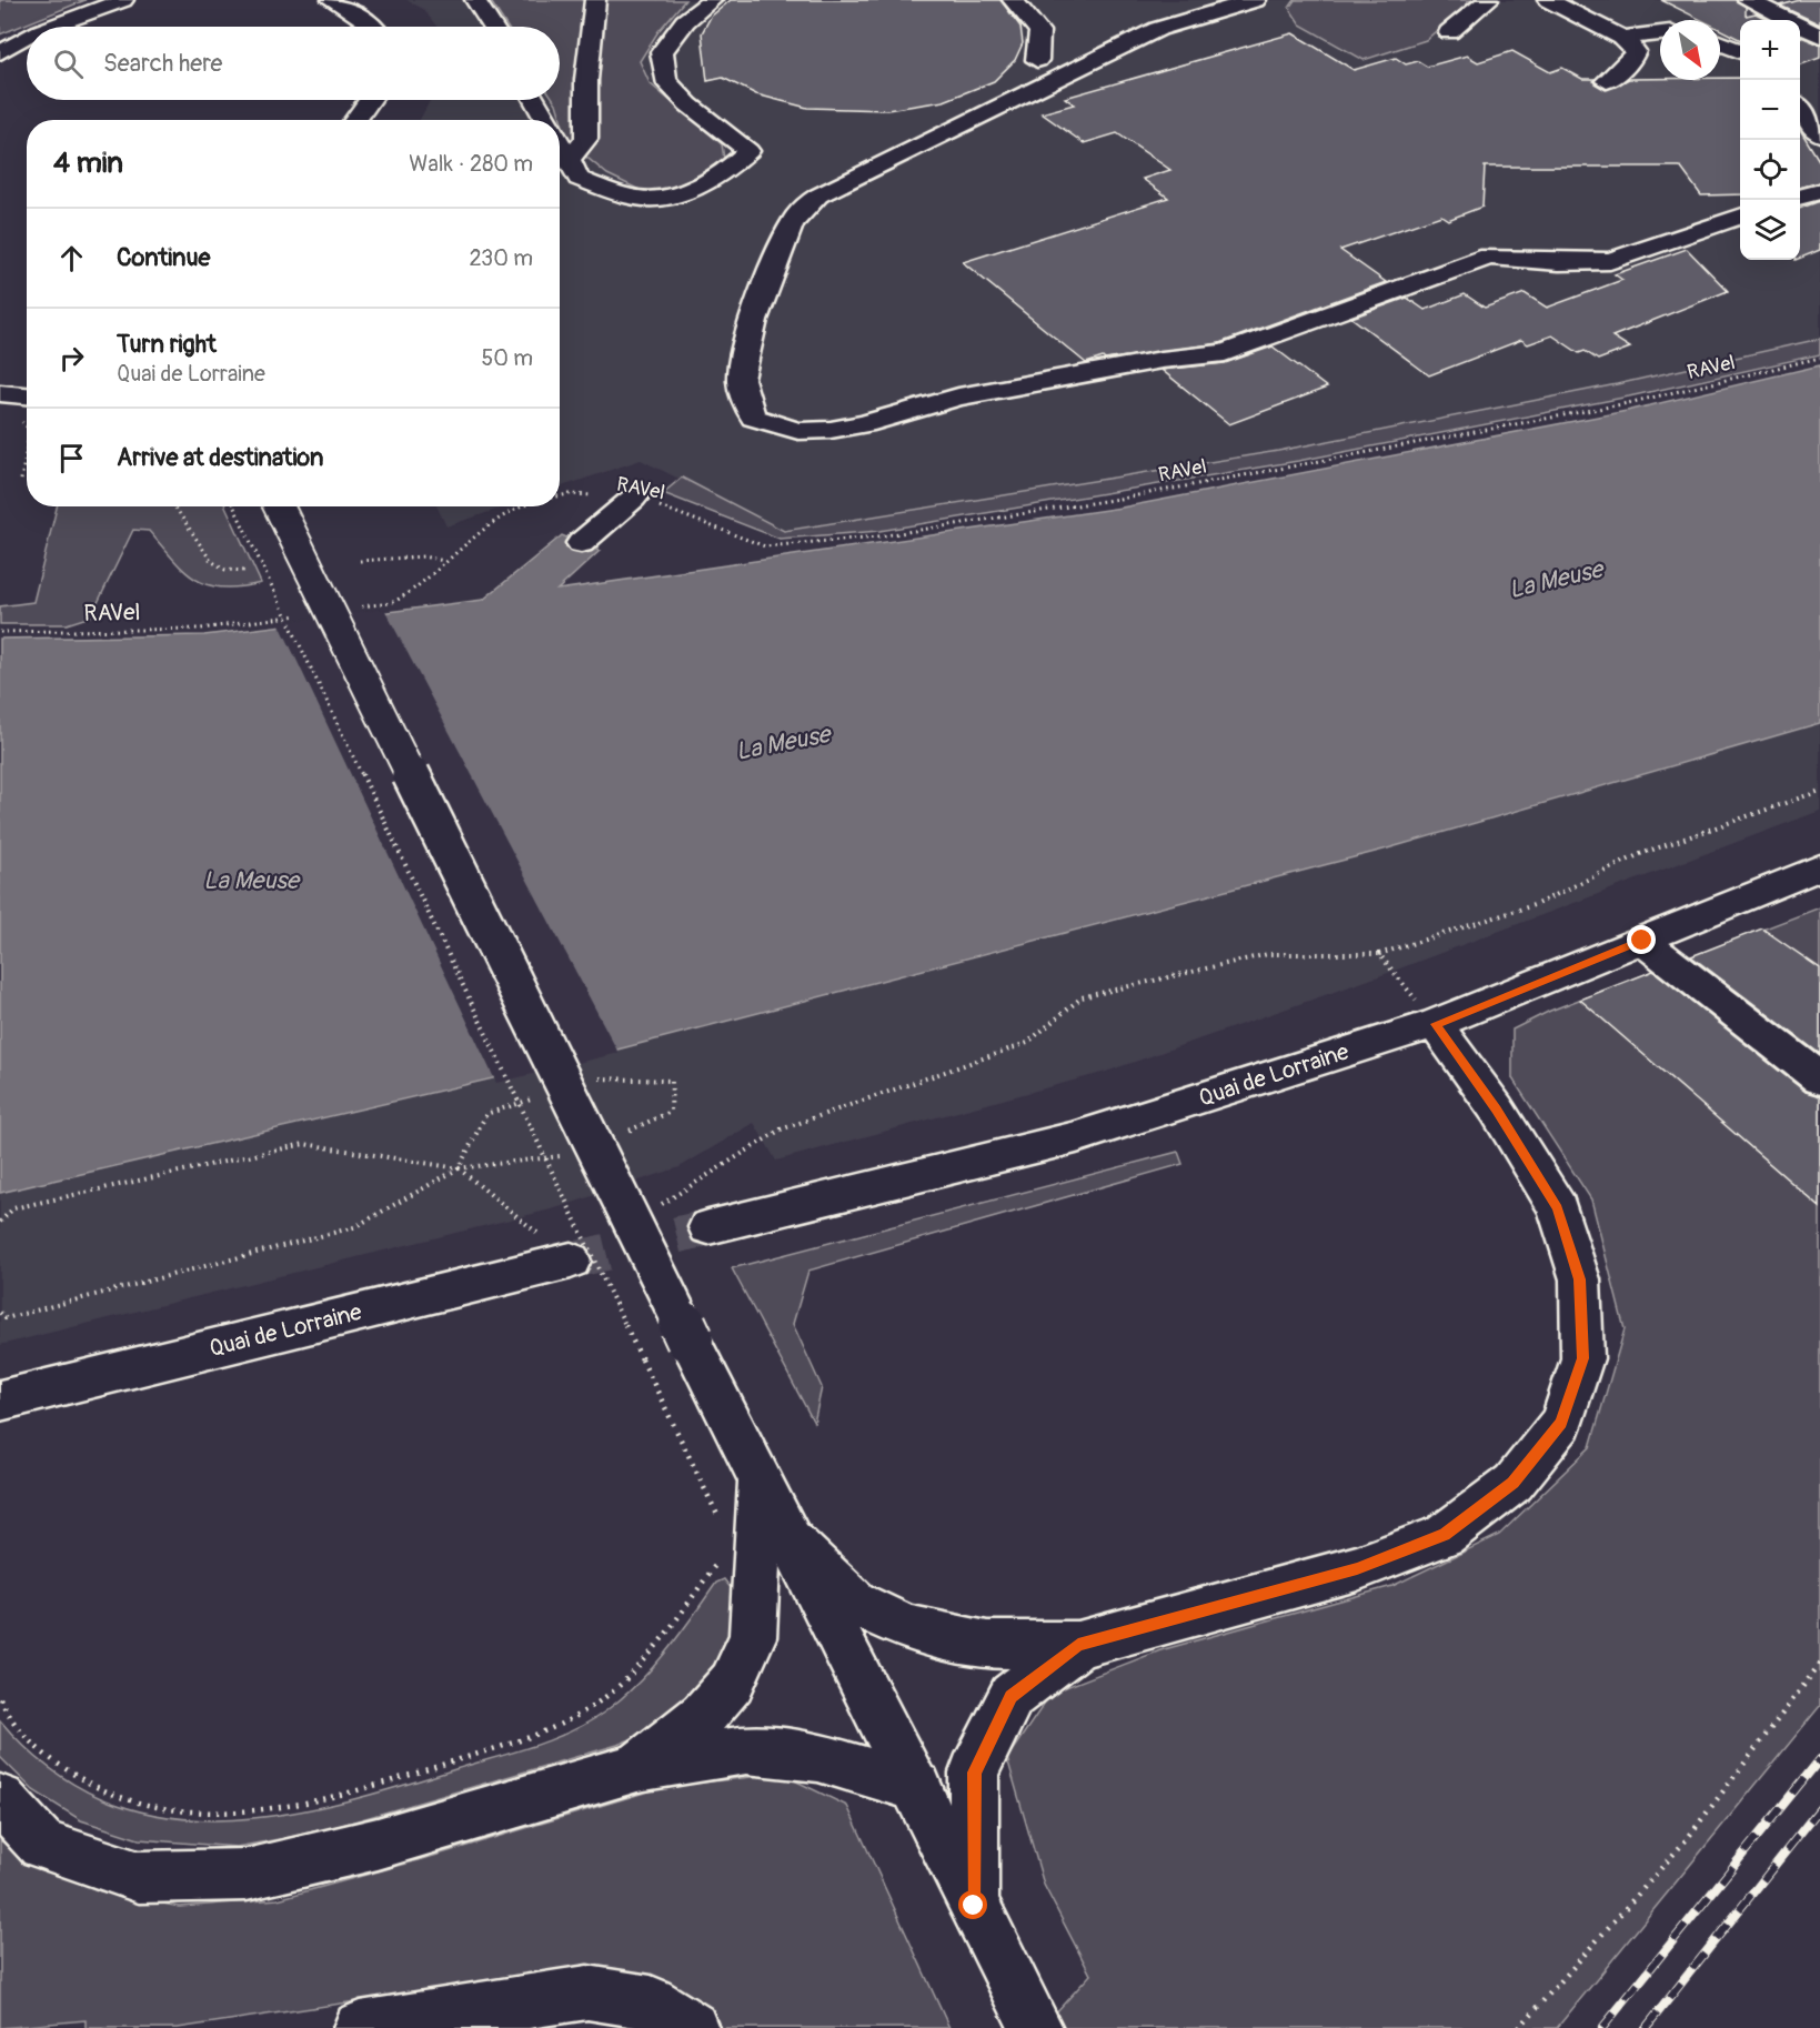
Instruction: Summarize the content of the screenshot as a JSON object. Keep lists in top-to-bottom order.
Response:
{
  "streets": {
    "main road": ["Quai de Lorraine"],
    "path": ["RAVel"]
  },
  "water": ["La Meuse"],
  "north": "bottom right",
  "page": {
    "map_buttons": ["+", "−"],
    "search": "Search here",
    "heading": ["4 min", "Walk · 280 m"],
    "list": [
      ["Continue", "230 m"],
      ["Turn right", "Quai de Lorraine", "50 m"],
      "Arrive at destination"
    ]
  }
}
